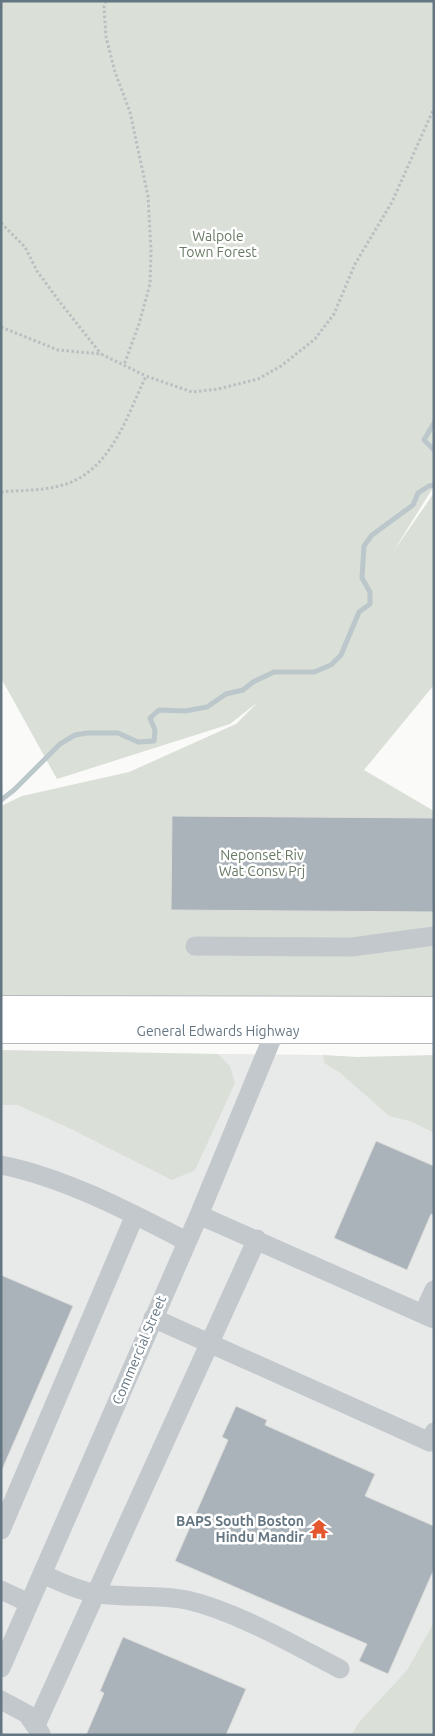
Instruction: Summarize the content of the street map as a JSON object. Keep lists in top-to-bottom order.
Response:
{
  "streets": {
    "main road": ["General Edwards Highway"],
    "street": ["Commercial Street"]
  },
  "crossings": [
    ["General Edwards Highway", "Commercial Street"]
  ],
  "parks": ["Walpole Town Forest", "Neponset Riv Wat Consv Prj"],
  "places": {
    "temple": ["BAPS South Boston Hindu Mandir"]
  }
}
